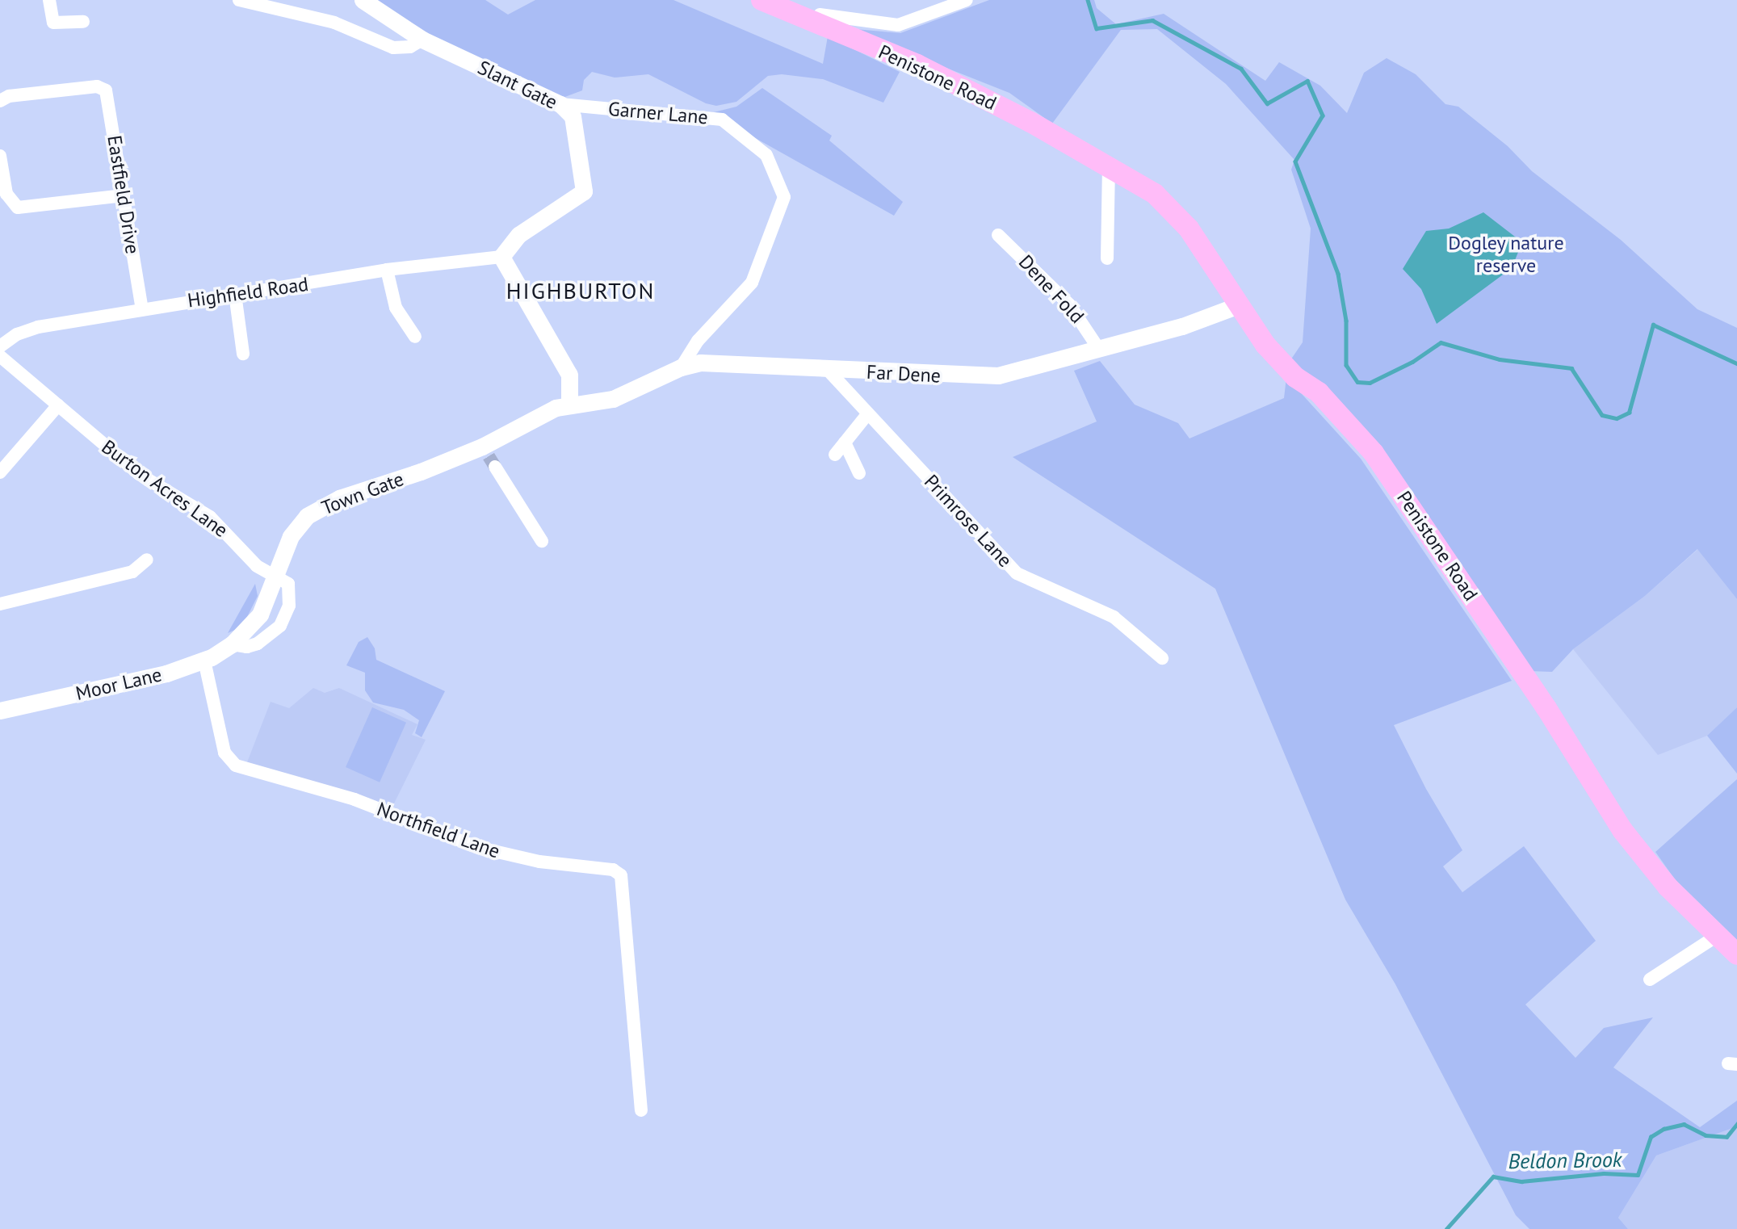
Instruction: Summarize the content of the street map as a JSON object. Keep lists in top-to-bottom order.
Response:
{
  "streets": {
    "highway": ["Penistone Road"],
    "street": [
      "Slant Gate",
      "Garner Lane",
      "Eastfield Drive",
      "Dene Fold",
      "Highfield Road",
      "Far Dene",
      "Burton Acres Lane",
      "Town Gate",
      "Primrose Lane",
      "Moor Lane",
      "Northfield Lane"
    ]
  },
  "crossings": [
    ["Penistone Road", "Far Dene"],
    ["Slant Gate", "Garner Lane"],
    ["Slant Gate", "Highfield Road"],
    ["Garner Lane", "Far Dene"],
    ["Eastfield Drive", "Highfield Road"],
    ["Dene Fold", "Far Dene"],
    ["Far Dene", "Town Gate"],
    ["Far Dene", "Primrose Lane"],
    ["Burton Acres Lane", "Town Gate"],
    ["Burton Acres Lane", "Moor Lane"],
    ["Town Gate", "Moor Lane"],
    ["Moor Lane", "Northfield Lane"]
  ],
  "districts": ["HIGHBURTON"],
  "water": ["Beldon Brook"],
  "parks": ["Dogley nature reserve"]
}
